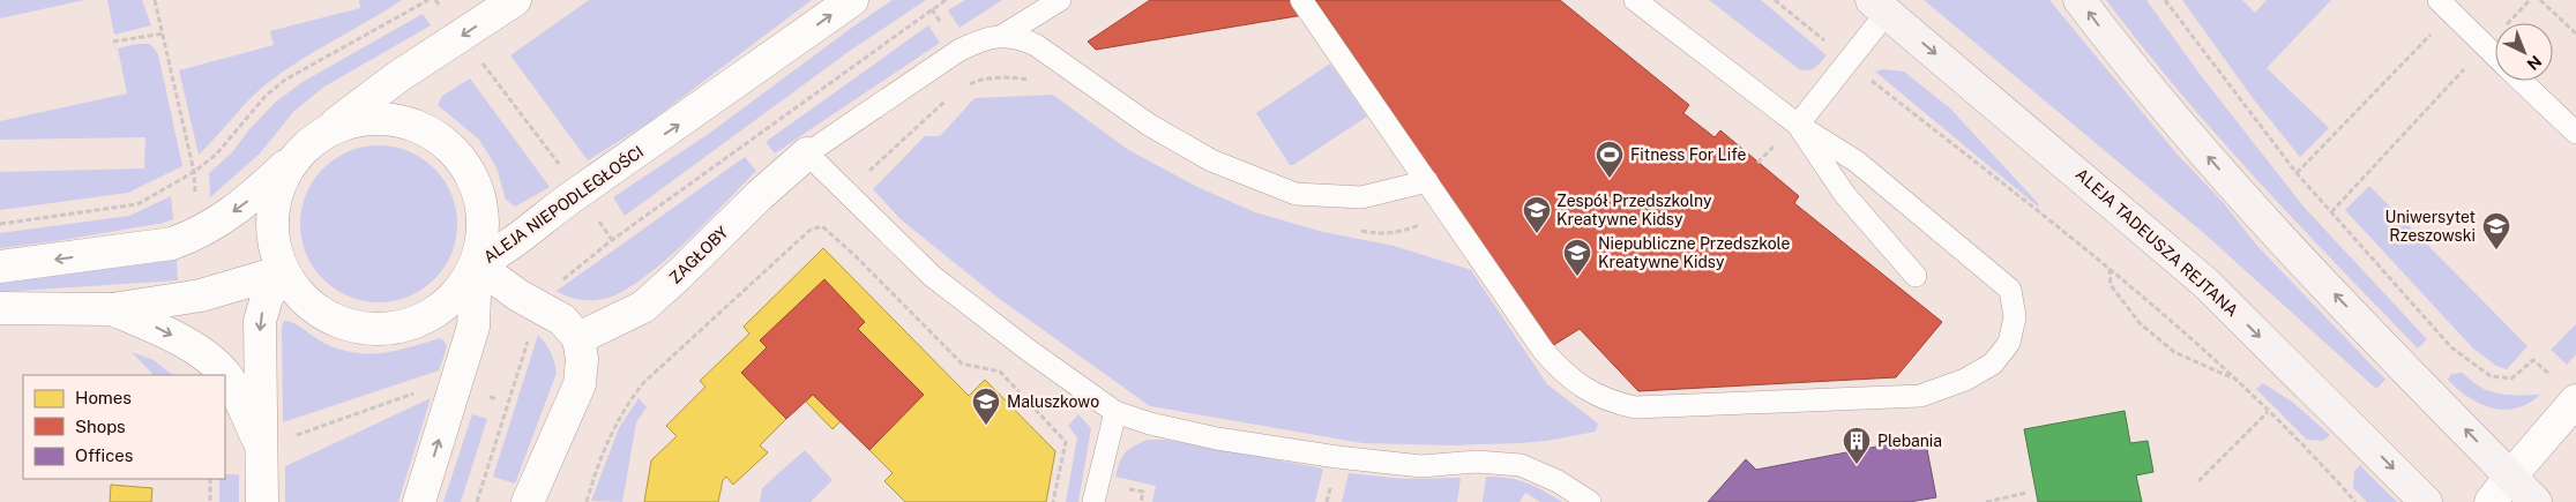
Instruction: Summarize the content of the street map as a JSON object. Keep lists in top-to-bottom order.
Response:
{
  "streets": {
    "main road": ["ALEJA TADEUSZA REJTANA"],
    "street": ["ALEJA NIEPODLEGŁOŚCI", "ZAGŁOBY"]
  },
  "one_way": ["ALEJA NIEPODLEGŁOŚCI"],
  "places": {
    "sports": ["Fitness For Life"],
    "school or university": [
      "Zespół Przedszkolny Kreatywne Kidsy",
      "Uniwersytet Rzeszowski",
      "Niepubliczne Przedszkole Kreatywne Kidsy",
      "Maluszkowo"
    ],
    "building": ["Plebania"]
  },
  "legend": ["Homes", "Shops", "Offices"],
  "north": "bottom right"
}
